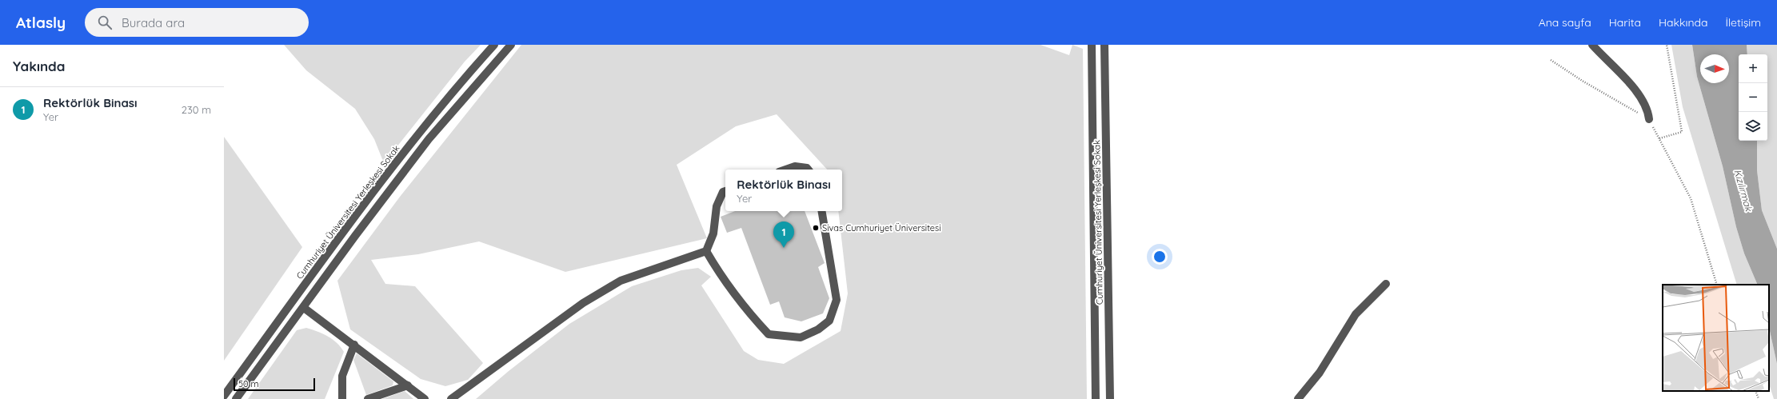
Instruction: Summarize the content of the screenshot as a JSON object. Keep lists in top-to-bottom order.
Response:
{
  "streets": {
    "street": ["Cumhuriyet Üniversitesi Yerleşkesi Sokak"]
  },
  "water": ["Kızılırmak"],
  "places": ["Sivas Cumhuriyet Üniversitesi"],
  "scale_bar": "50 m",
  "north": "right",
  "page": {
    "header": "Atlasly",
    "search": "Burada ara",
    "nav": [
      "Ana sayfa",
      "Harita",
      "Hakkında",
      "İletişim"
    ],
    "heading": "Yakında",
    "map_buttons": ["+", "−"],
    "list": [
      {
        "mark": "1",
        "name": "Rektörlük Binası",
        "note": "Yer",
        "value": "230 m"
      }
    ],
    "popup": ["Rektörlük Binası", "Yer"],
    "pins": "1",
    "scale": "50 m"
  }
}
